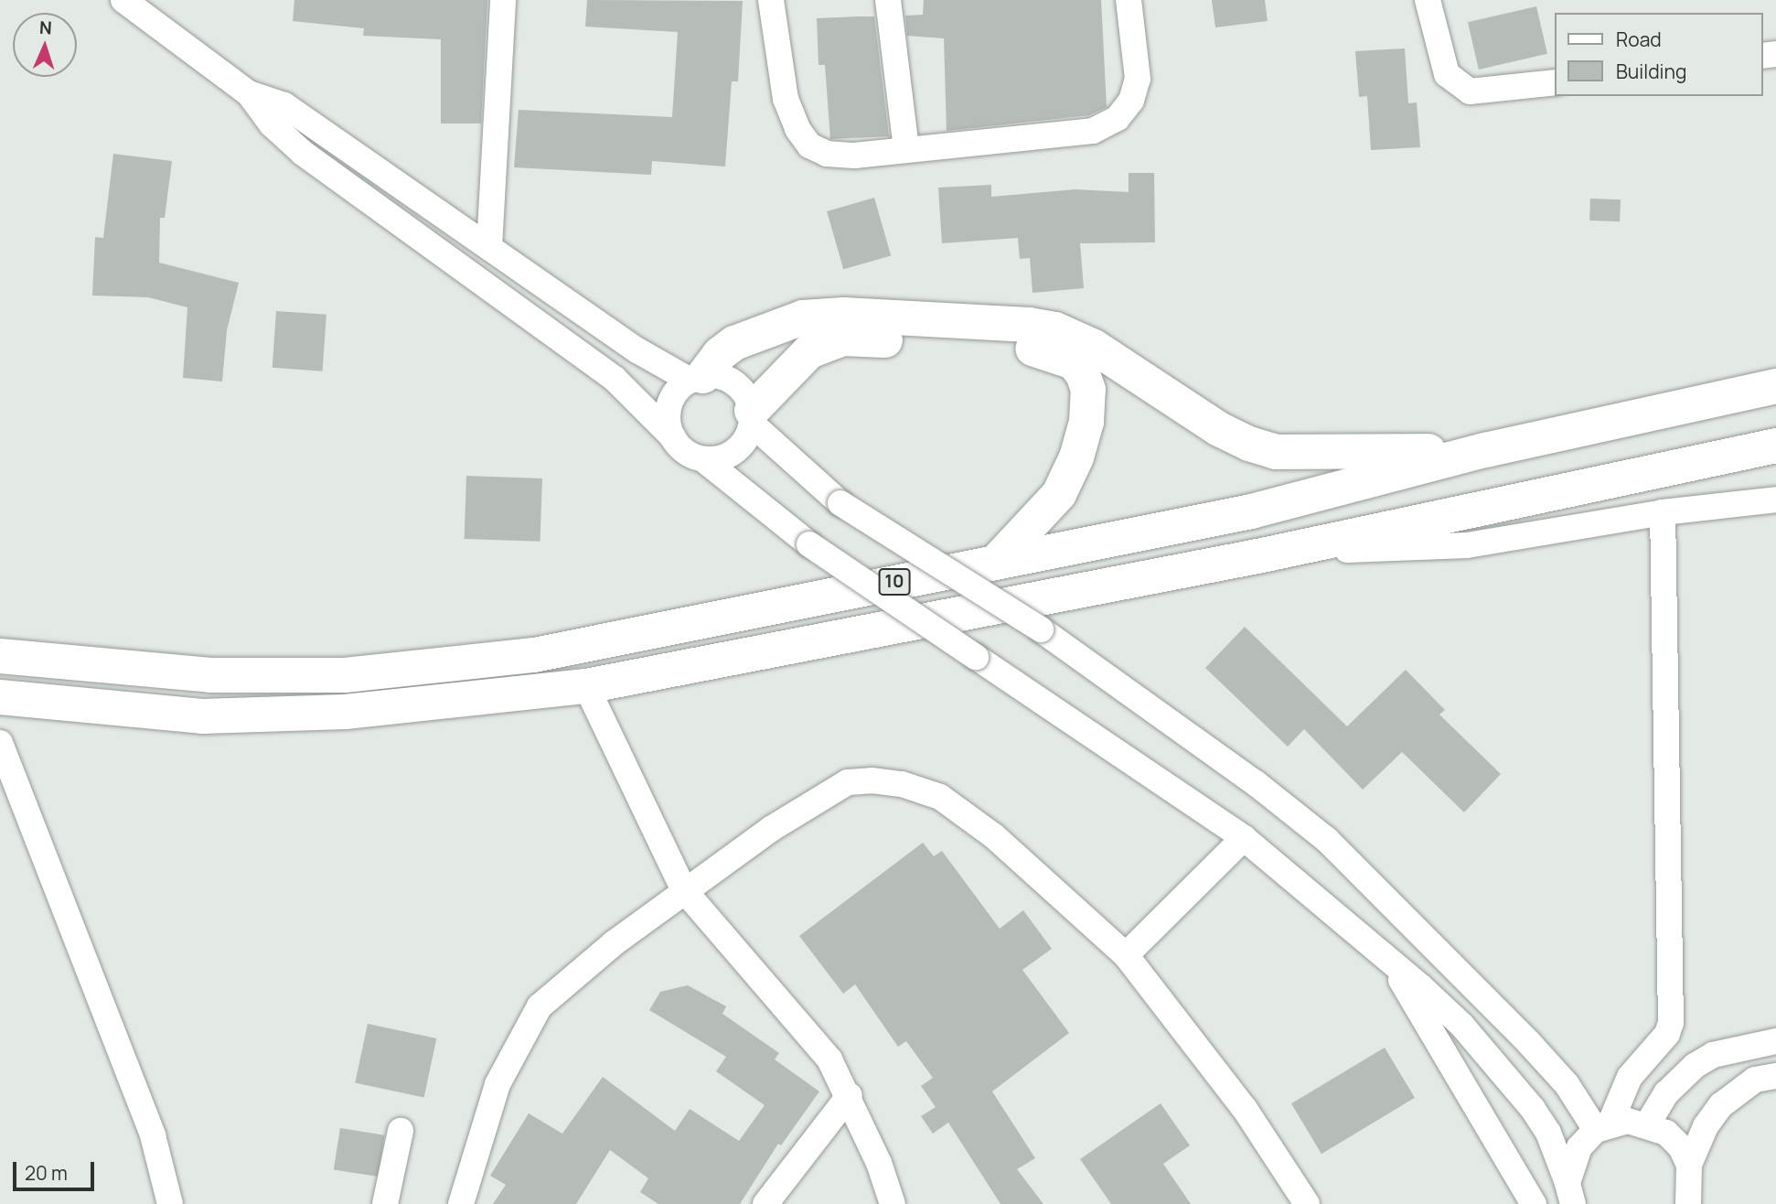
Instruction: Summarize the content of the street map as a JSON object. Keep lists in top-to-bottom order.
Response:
{
  "streets": {
    "highway": ["10"]
  },
  "legend": ["Road", "Building"],
  "scale_bar": "20 m",
  "north": "top"
}
